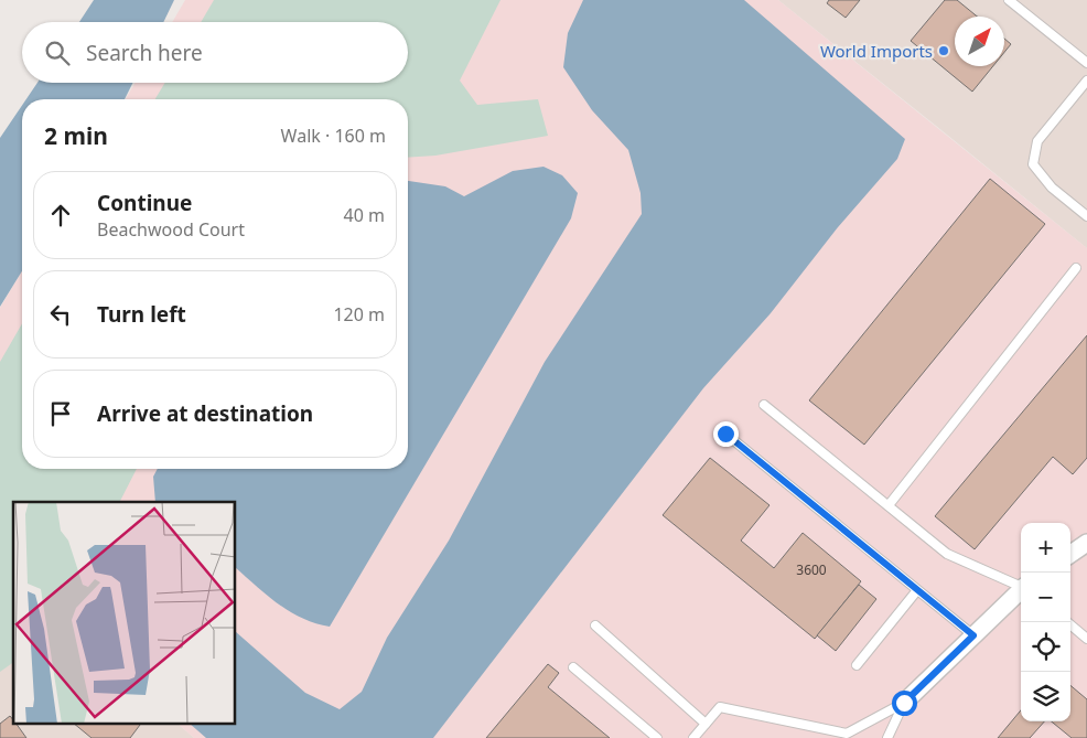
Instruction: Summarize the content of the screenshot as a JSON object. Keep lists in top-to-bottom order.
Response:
{
  "places": ["World Imports"],
  "house_numbers": ["3600"],
  "north": "top right",
  "page": {
    "search": "Search here",
    "heading": ["2 min", "Walk · 160 m"],
    "list": [
      ["Continue", "Beachwood Court", "40 m"],
      ["Turn left", "120 m"],
      "Arrive at destination"
    ],
    "map_buttons": ["+", "−"]
  }
}
